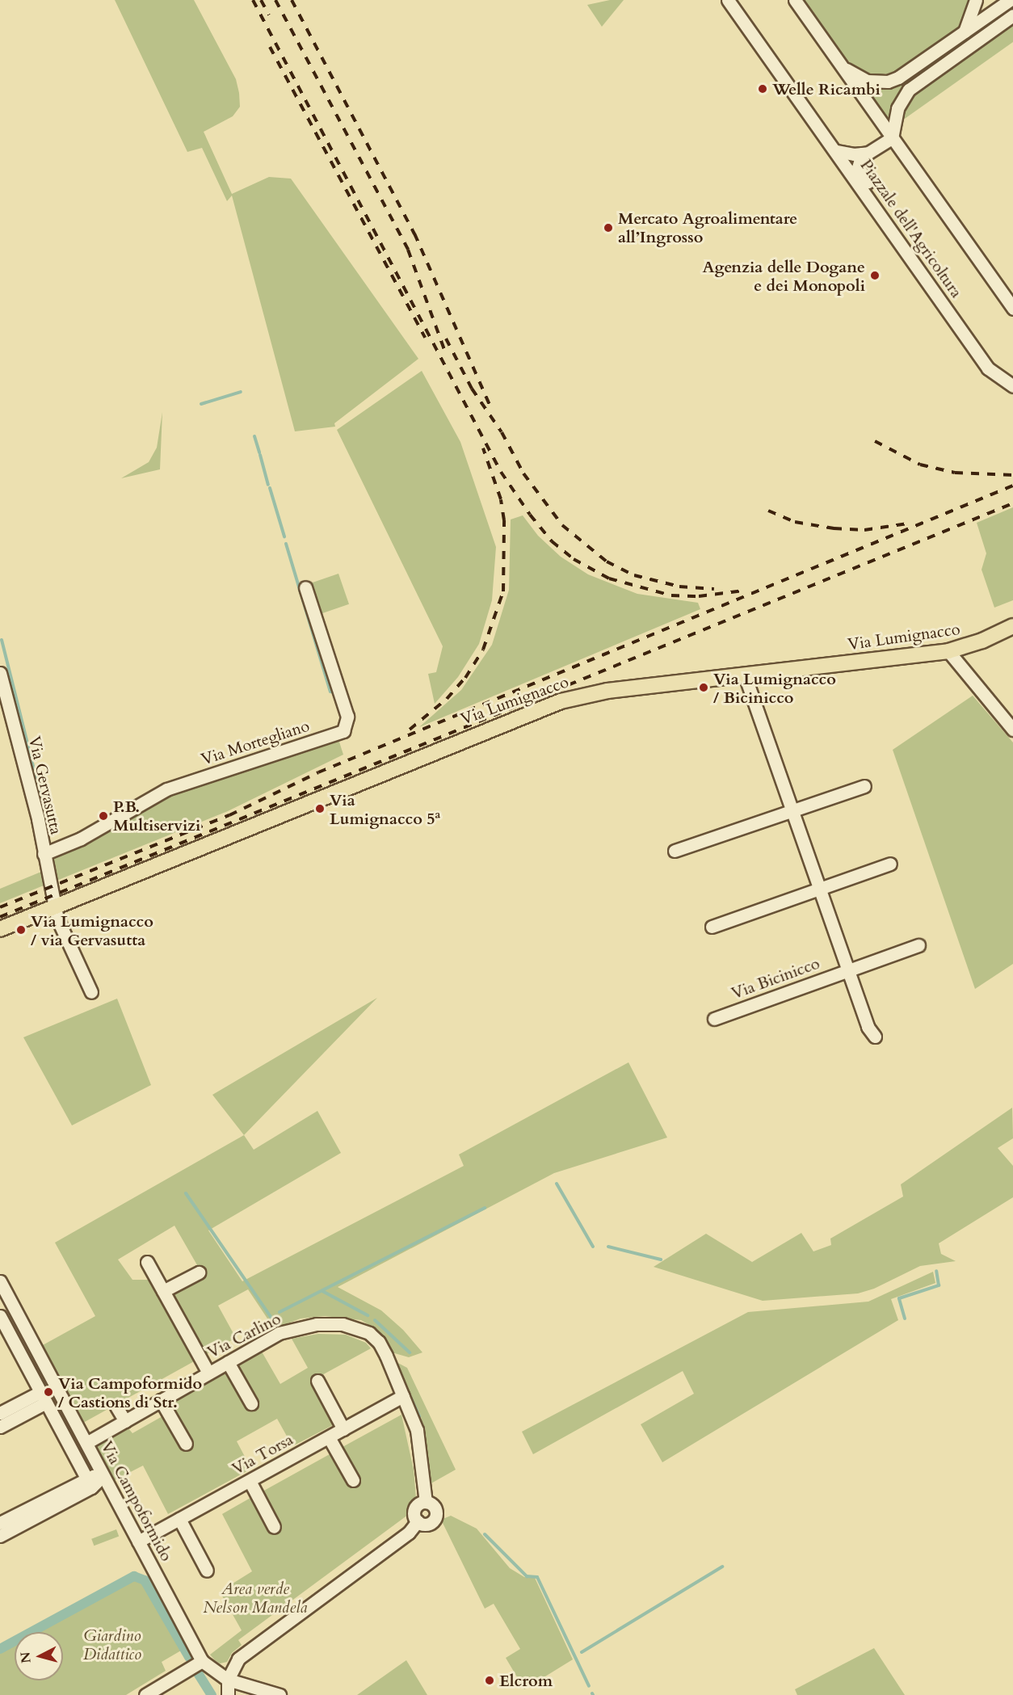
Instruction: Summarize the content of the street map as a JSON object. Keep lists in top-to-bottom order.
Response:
{
  "streets": {
    "main road": ["Via Lumignacco"],
    "street": [
      "Piazzale dell'Agricoltura",
      "Via Mortegliano",
      "Via Gervasutta",
      "Via Bicinicco",
      "Via Carlino",
      "Via Torsa",
      "Via Campoformido"
    ]
  },
  "crossings": [
    ["Via Lumignacco", "Via Gervasutta"],
    ["Via Mortegliano", "Via Gervasutta"],
    ["Via Carlino", "Via Torsa"],
    ["Via Carlino", "Via Campoformido"],
    ["Via Torsa", "Via Campoformido"]
  ],
  "parks": ["Area verde Nelson Mandela", "Giardino Didattico"],
  "places": [
    "Welle Ricambi",
    "Mercato Agroalimentare all’Ingrosso",
    "Agenzia delle Dogane e dei Monopoli",
    "Via Lumignacco / Bicinicco",
    "Via Lumignacco 5ª",
    "P.B. Multiservizi",
    "Via Lumignacco / via Gervasutta",
    "Via Campoformido / Castions di Str.",
    "Elcrom"
  ],
  "north": "left"
}
